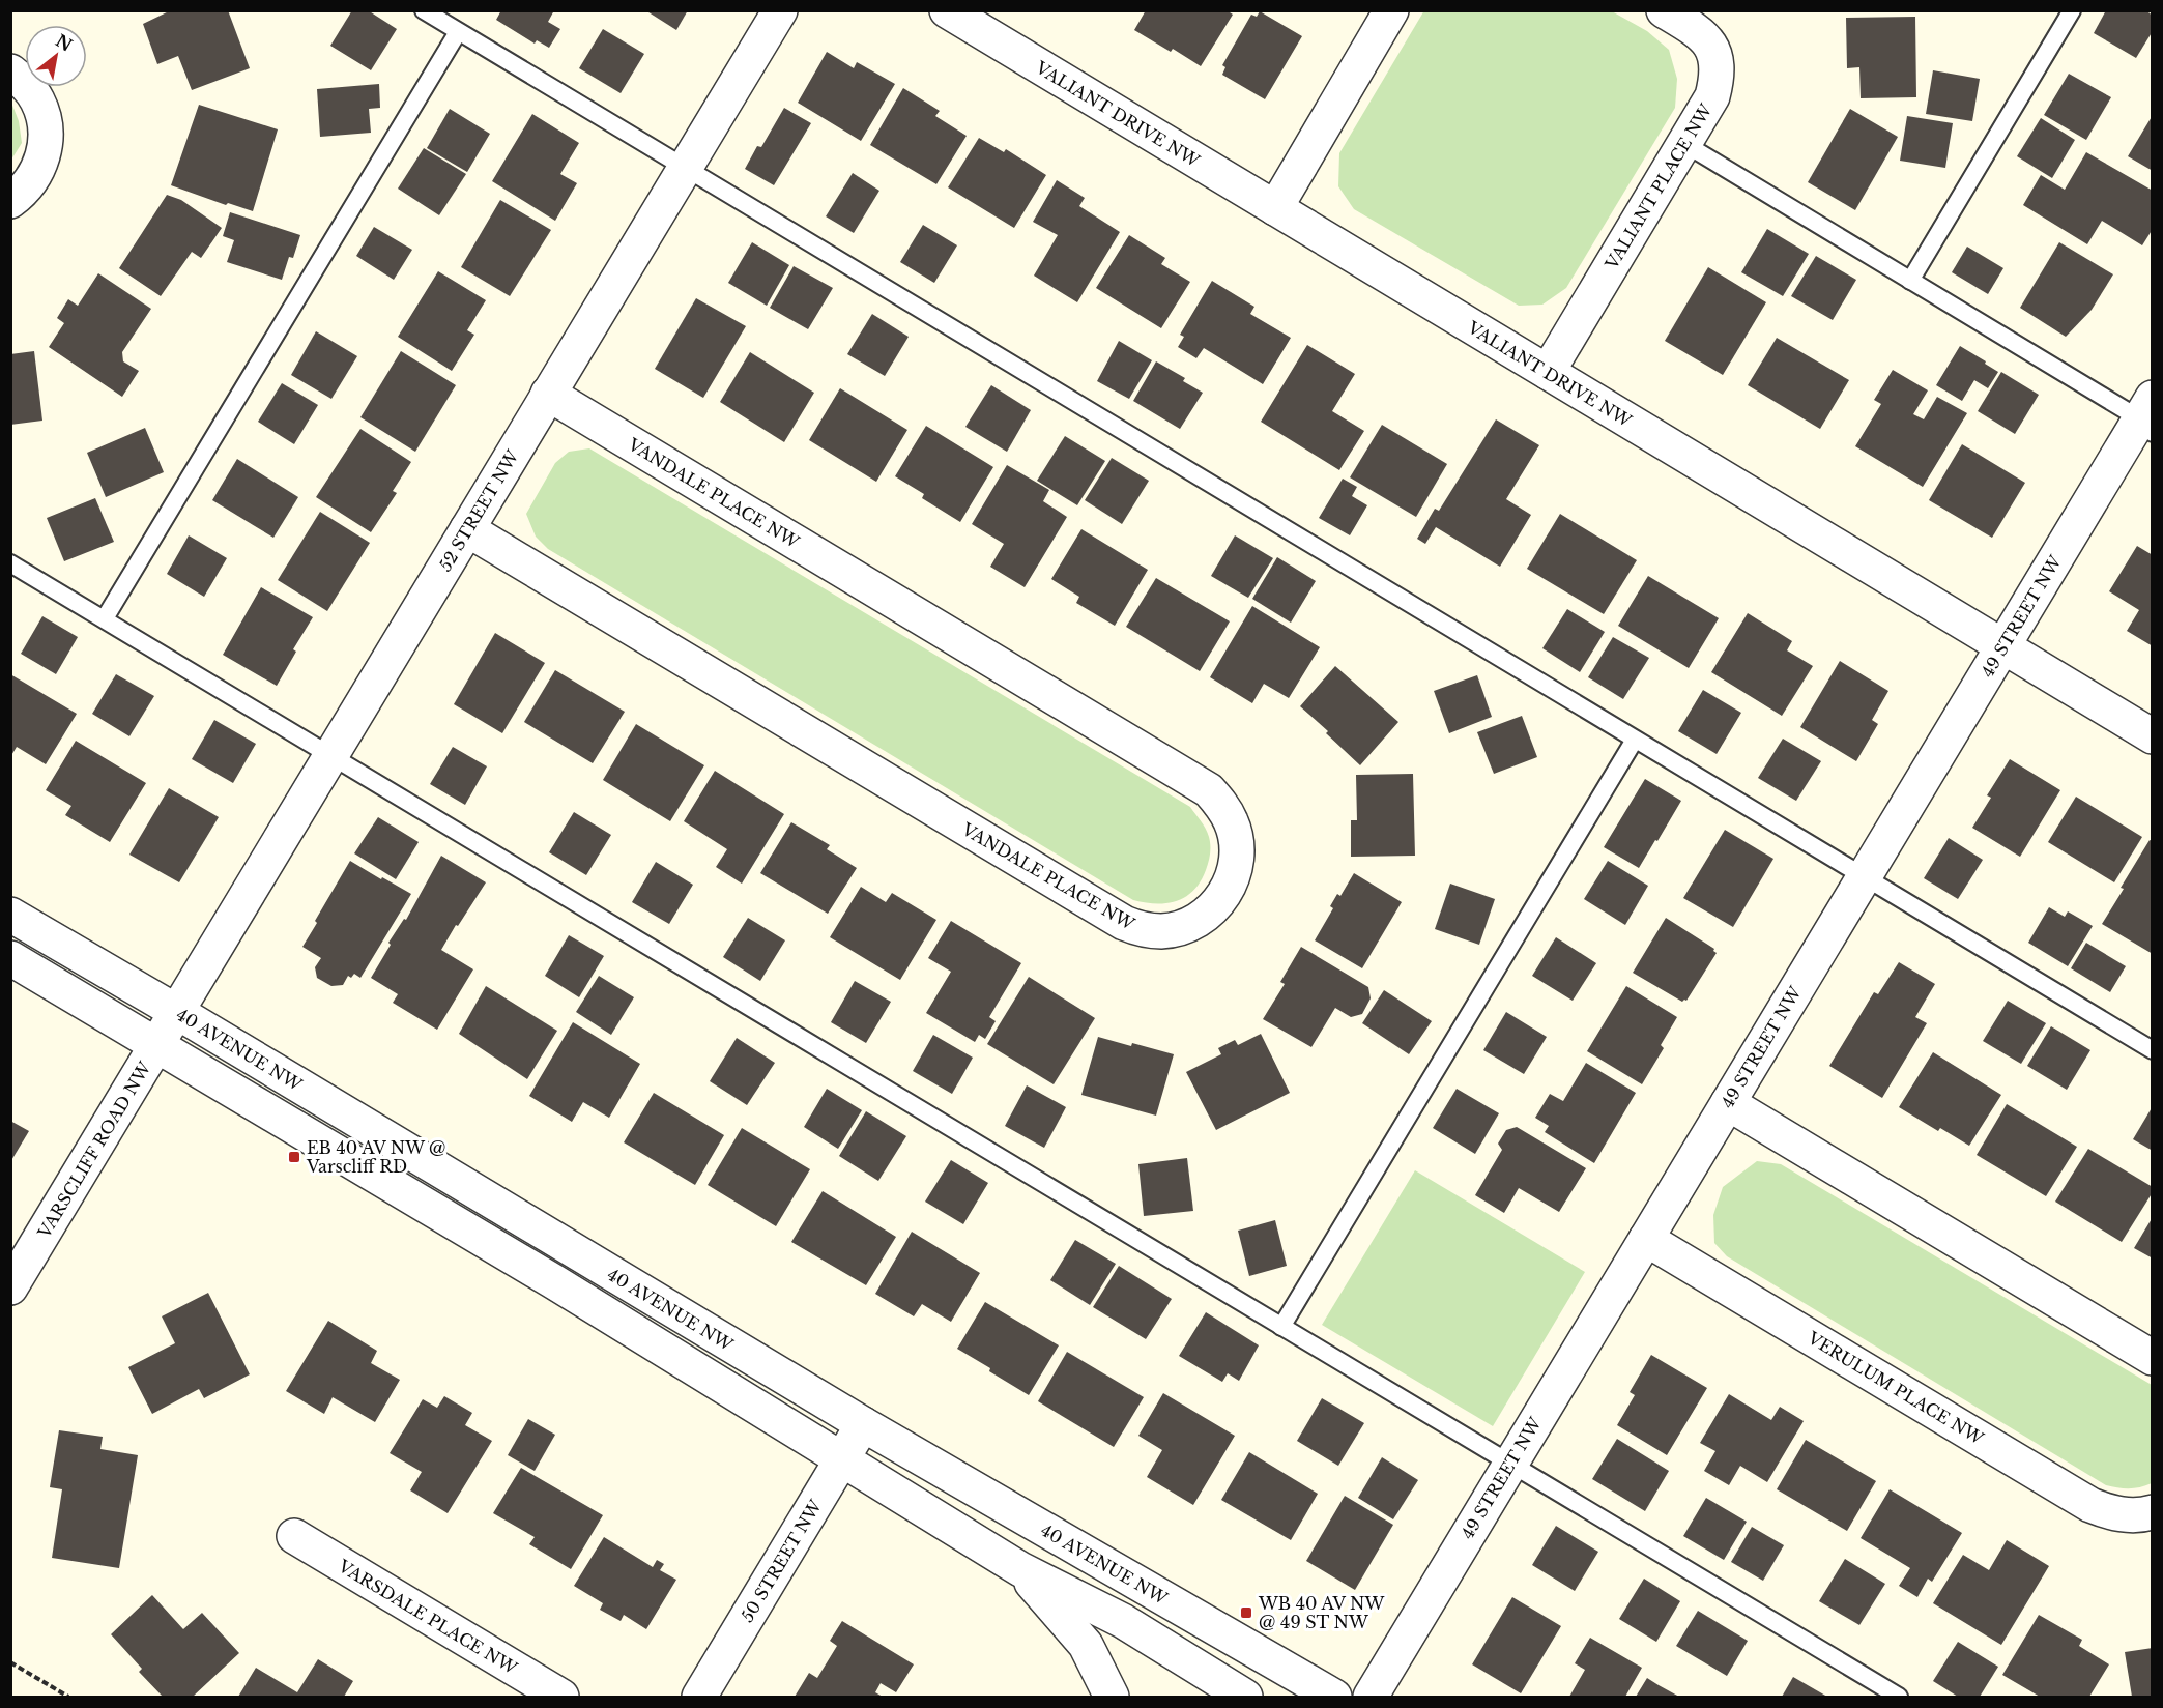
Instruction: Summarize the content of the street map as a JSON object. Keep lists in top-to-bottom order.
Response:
{
  "streets": {
    "street": [
      "VALIANT DRIVE NW",
      "VALIANT PLACE NW",
      "VANDALE PLACE NW",
      "52 STREET NW",
      "49 STREET NW",
      "40 AVENUE NW",
      "VARSCLIFF ROAD NW",
      "VERULUM PLACE NW",
      "50 STREET NW",
      "VARSDALE PLACE NW"
    ]
  },
  "crossings": [
    ["VALIANT DRIVE NW", "VALIANT PLACE NW"],
    ["VALIANT DRIVE NW", "49 STREET NW"],
    ["VANDALE PLACE NW", "52 STREET NW"],
    ["52 STREET NW", "40 AVENUE NW"],
    ["52 STREET NW", "VARSCLIFF ROAD NW"],
    ["49 STREET NW", "VERULUM PLACE NW"],
    ["40 AVENUE NW", "VARSCLIFF ROAD NW"],
    ["40 AVENUE NW", "50 STREET NW"]
  ],
  "places": {
    "transit": ["EB 40 AV NW @ Varscliff RD", "WB 40 AV NW @ 49 ST NW"]
  },
  "north": "top right"
}
